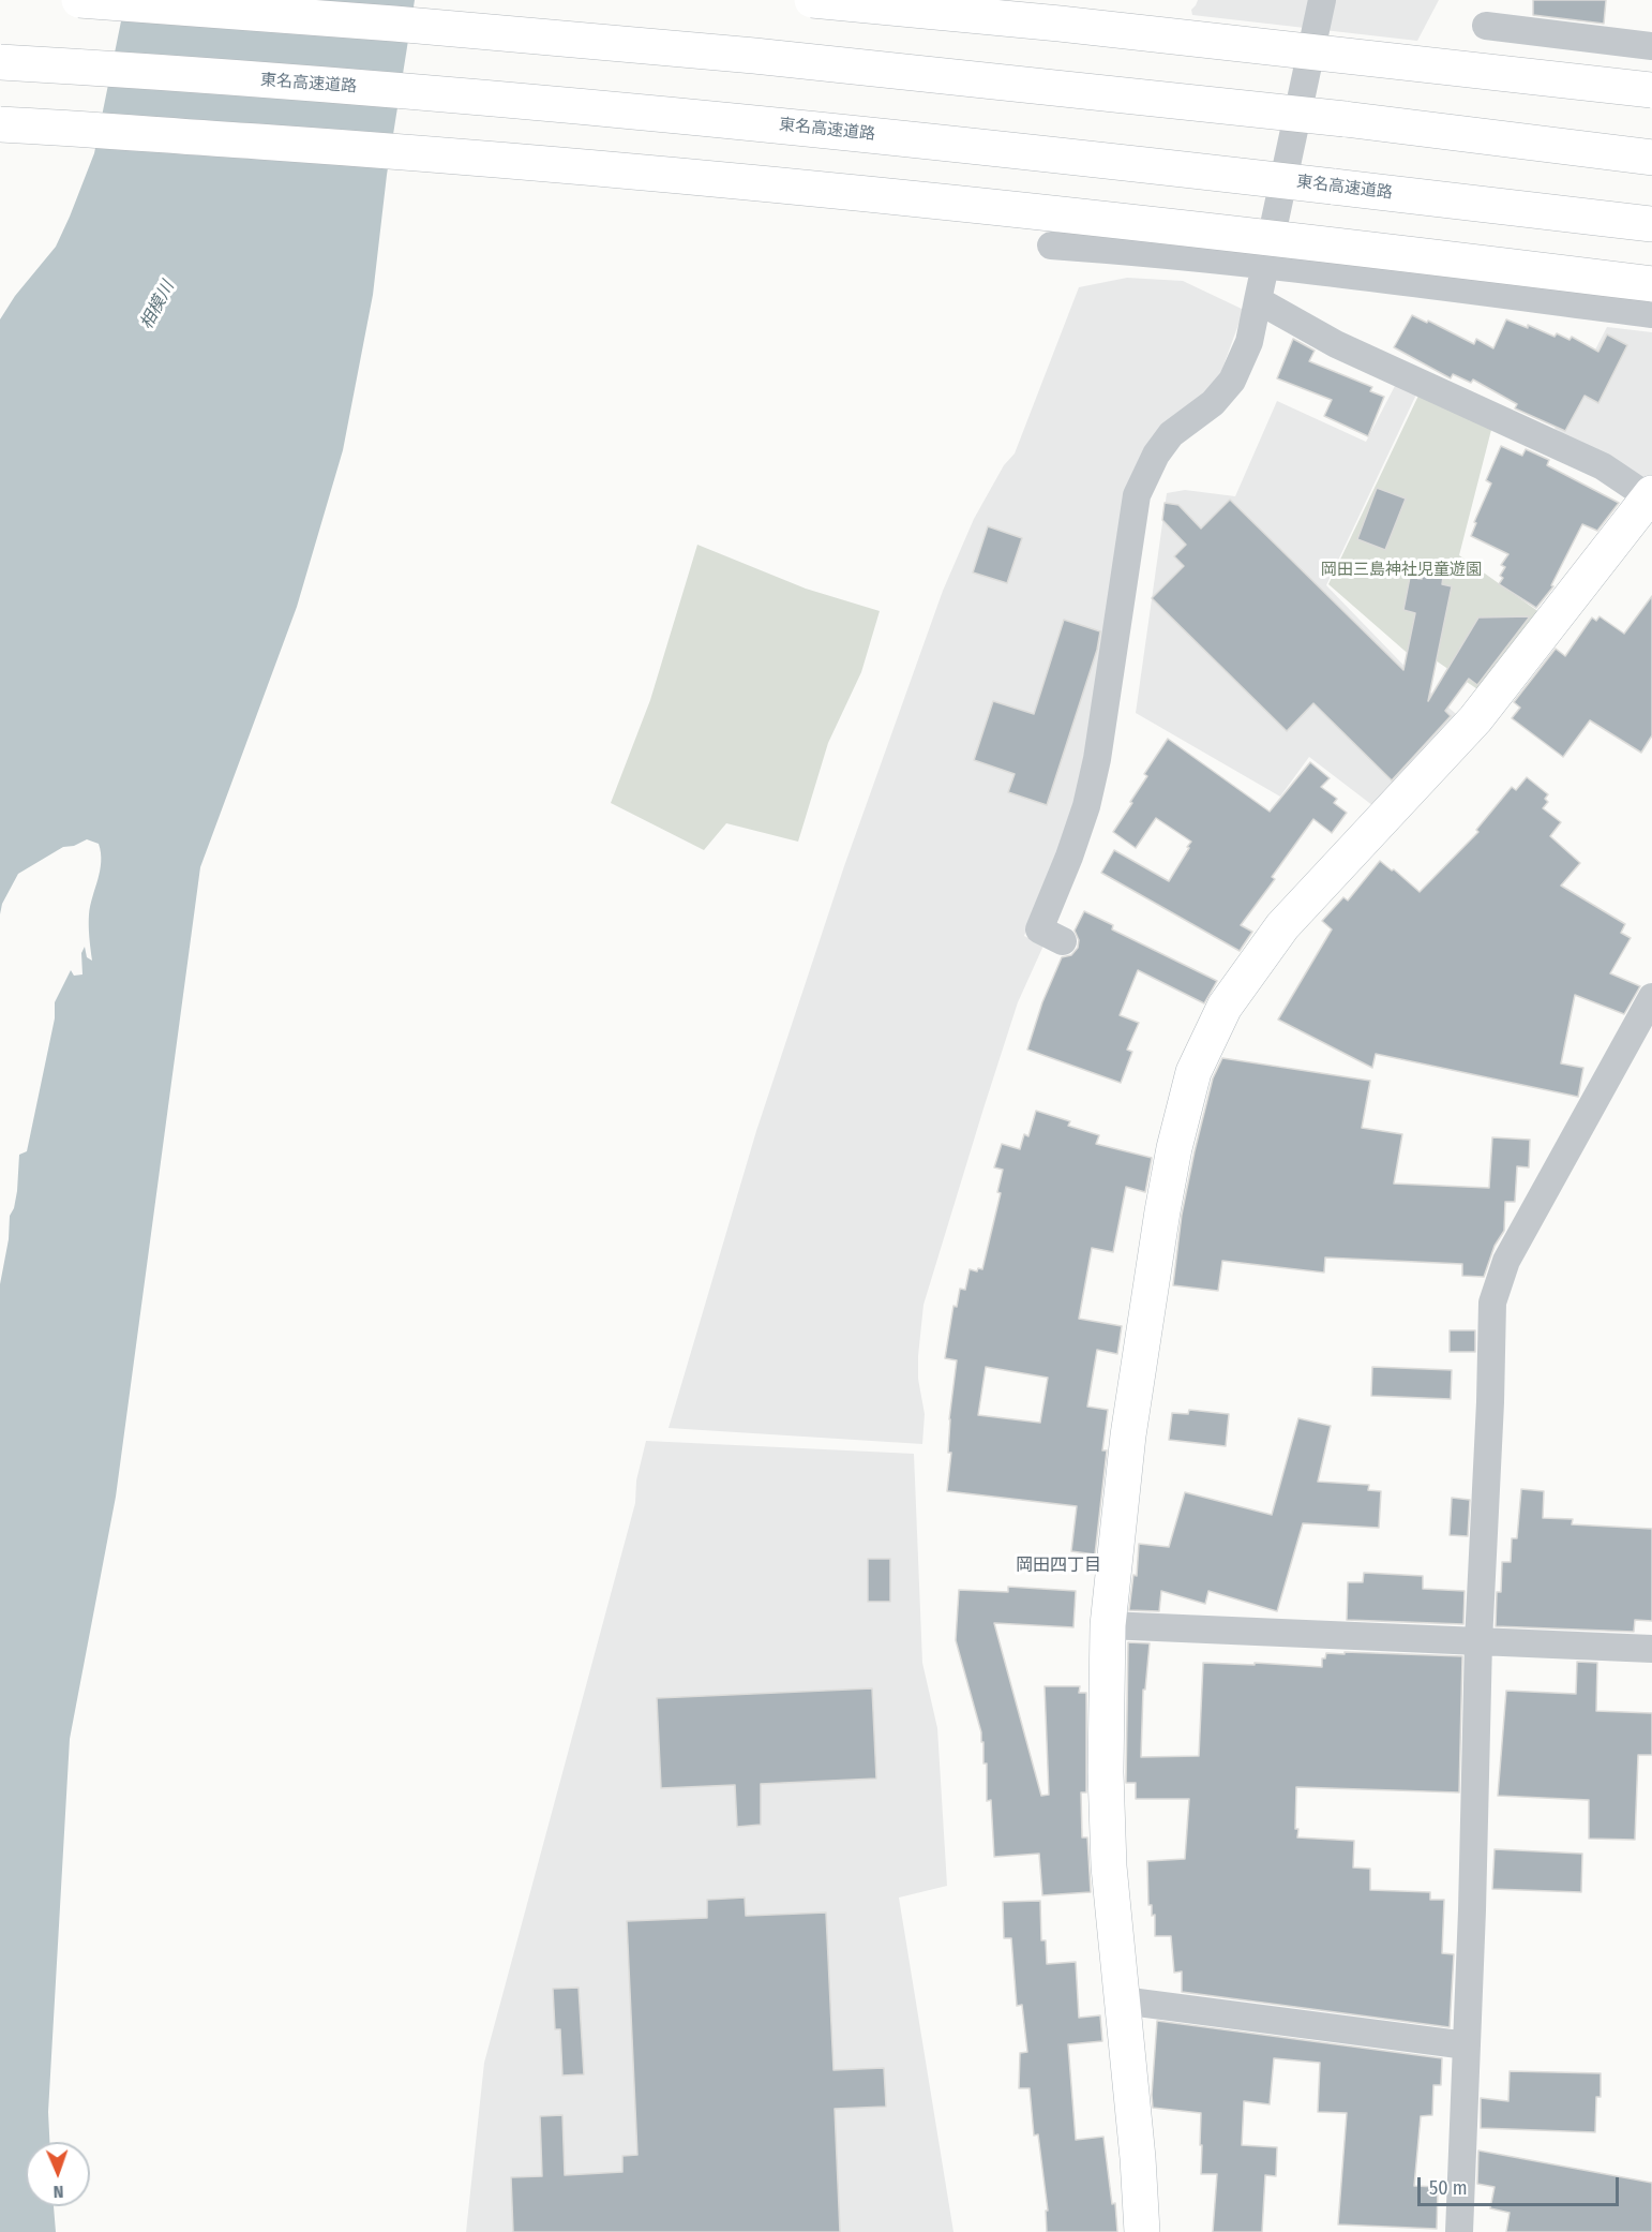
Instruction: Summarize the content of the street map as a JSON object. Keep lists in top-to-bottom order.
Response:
{
  "streets": {
    "main road": ["東名高速道路"]
  },
  "districts": ["岡田四丁目"],
  "water": ["相模川"],
  "parks": ["岡田三島神社児童遊園"],
  "scale_bar": "50 m",
  "north": "bottom"
}
